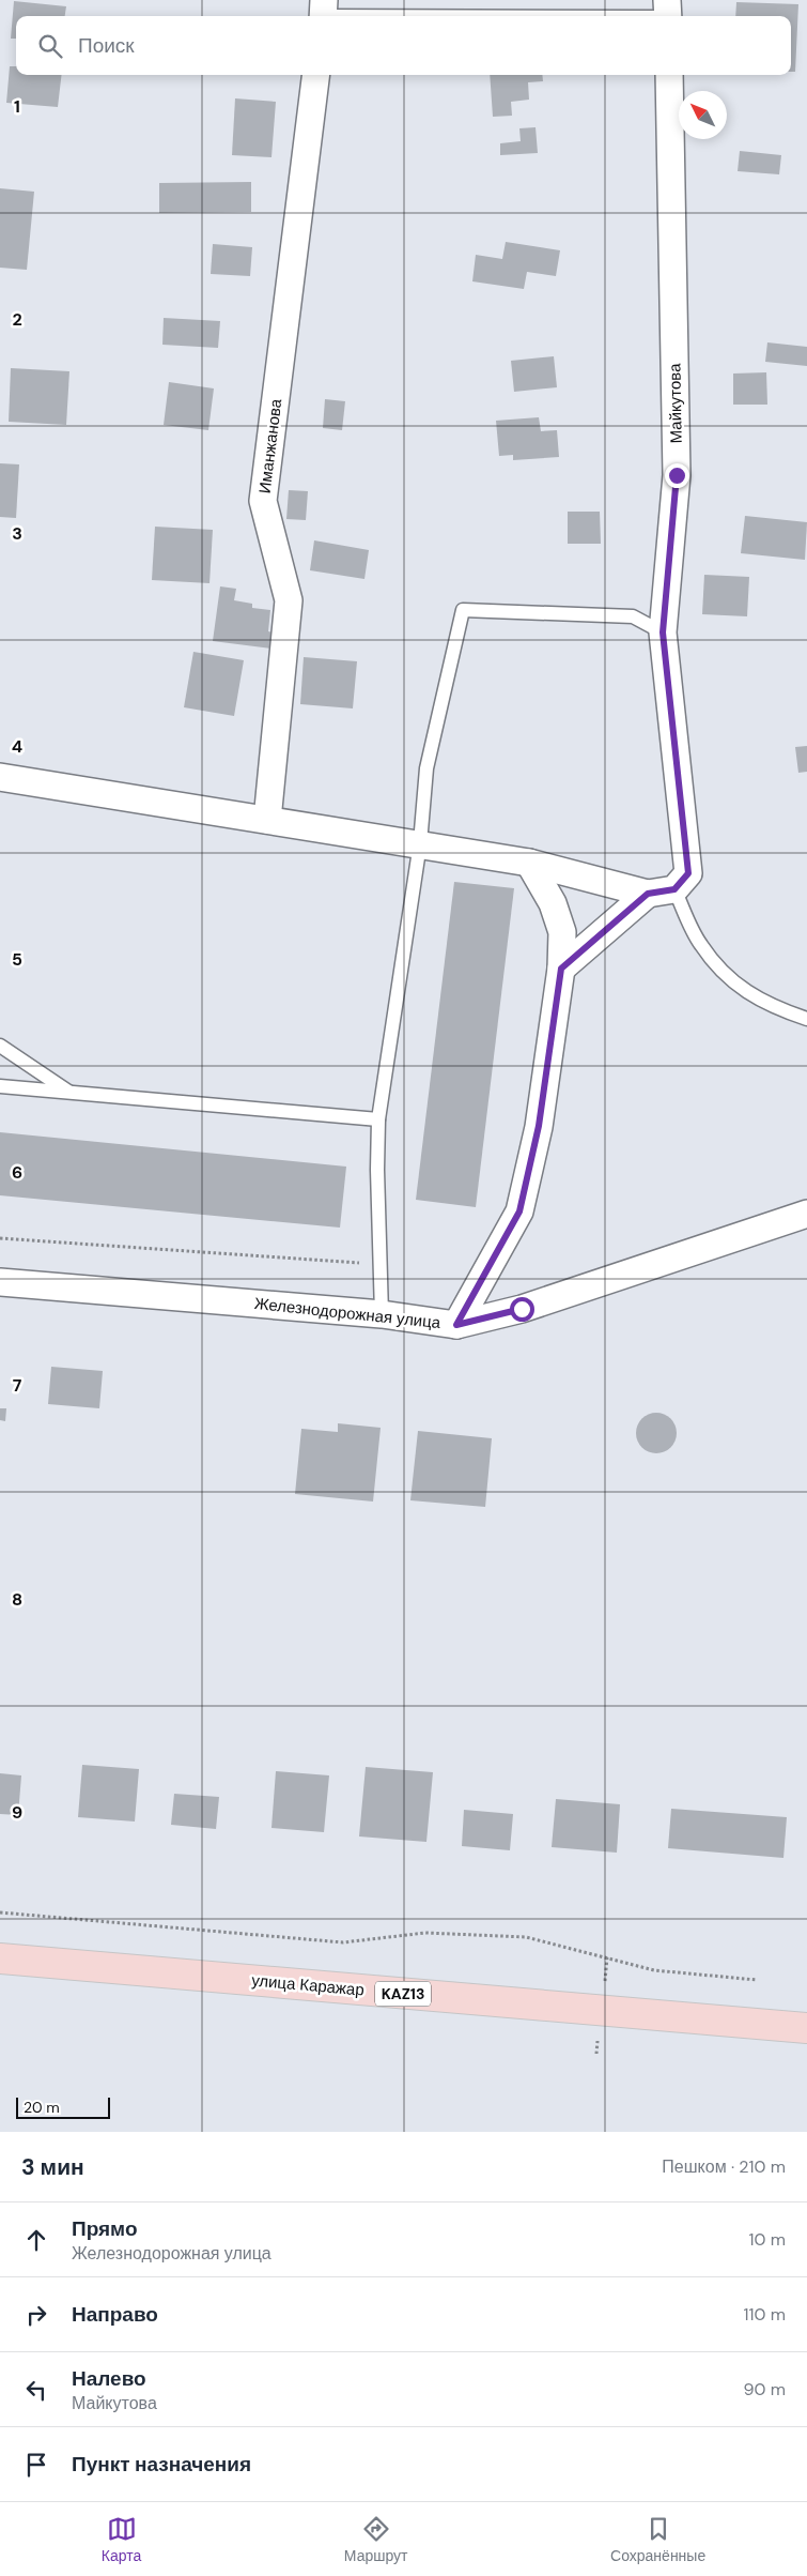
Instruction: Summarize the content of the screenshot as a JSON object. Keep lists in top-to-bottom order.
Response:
{
  "streets": {
    "main road": ["улица Каражар", "KAZ13"],
    "street": ["Майкутова", "Иманжанова", "Железнодорожная улица"]
  },
  "scale_bar": "20 m",
  "north": "top left",
  "page": {
    "search": "Поиск",
    "scale": "20 m",
    "heading": ["3 мин", "Пешком · 210 m"],
    "list": [
      ["Прямо", "Железнодорожная улица", "10 m"],
      ["Направо", "110 m"],
      ["Налево", "Майкутова", "90 m"],
      "Пункт назначения"
    ],
    "nav": ["Карта", "Маршрут", "Сохранённые"]
  },
  "grid": {
    "rows": [
      "1",
      "2",
      "3",
      "4",
      "5",
      "6",
      "7",
      "8",
      "9"
    ]
  }
}
